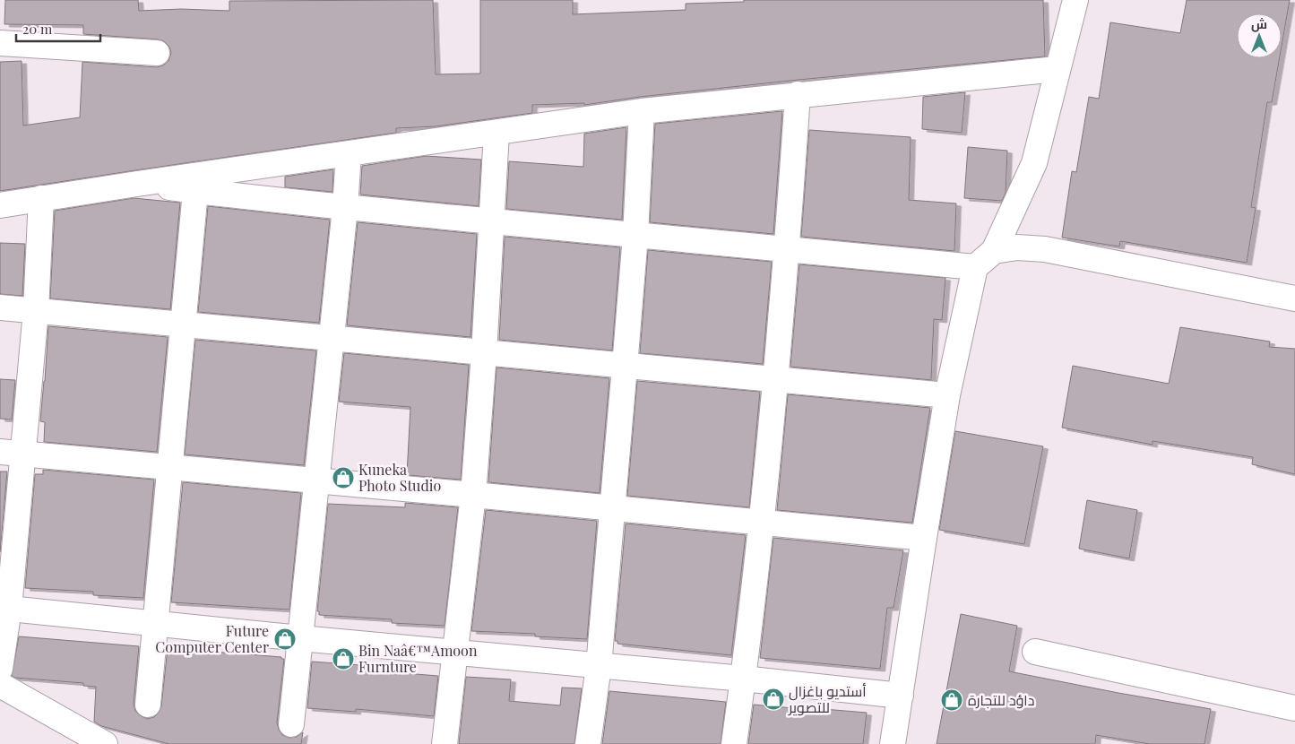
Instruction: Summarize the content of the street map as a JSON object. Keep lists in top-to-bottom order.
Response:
{
  "places": {
    "shop": [
      "Kuneka Photo Studio",
      "Future Computer Center",
      "Bin Naâ€™Amoon Furnture",
      "أستديو باغزال للتصوير",
      "داؤد للتجارة"
    ]
  },
  "scale_bar": "20 m",
  "north": "top"
}
